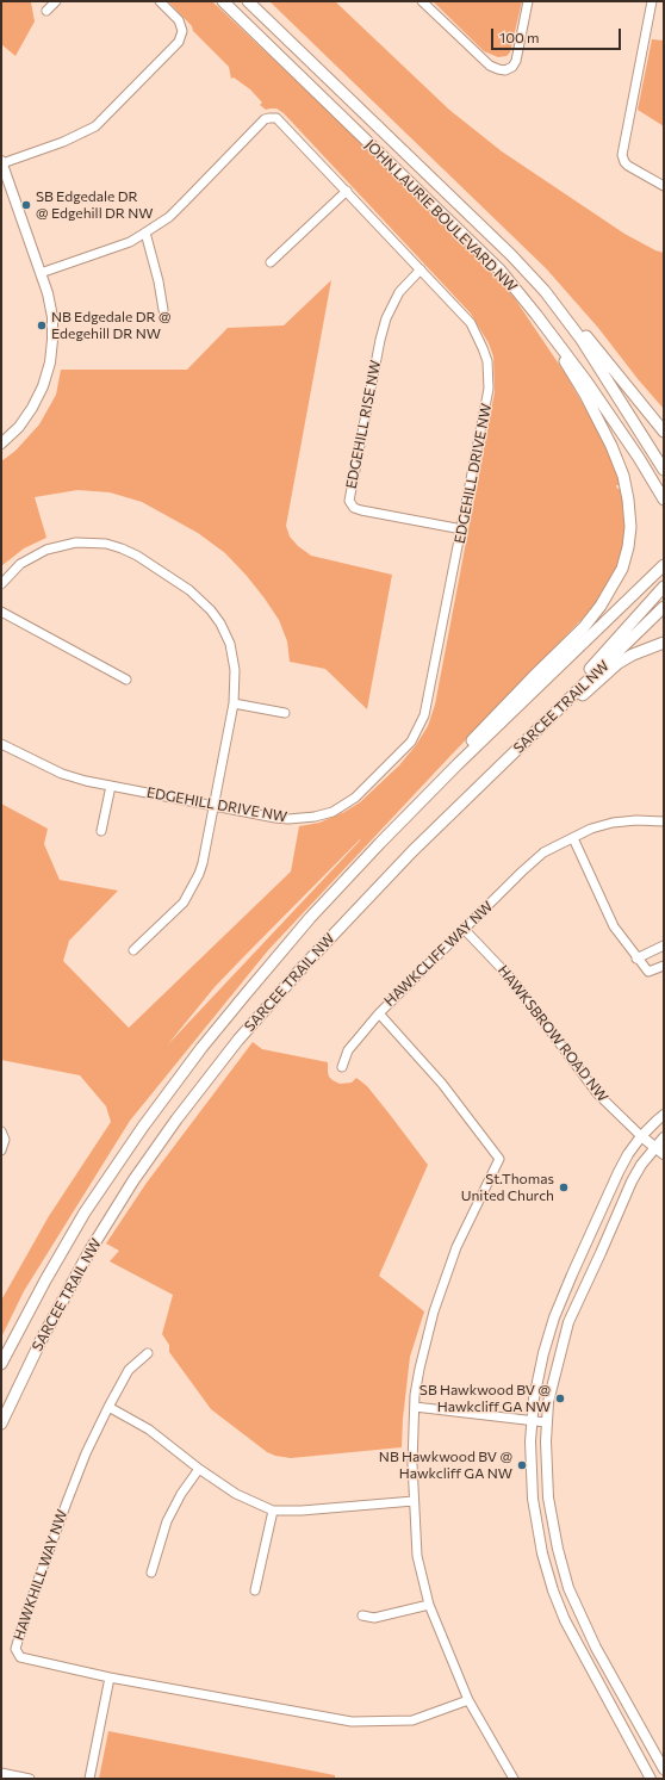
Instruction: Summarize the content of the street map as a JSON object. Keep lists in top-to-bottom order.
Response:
{
  "streets": {
    "main road": ["JOHN LAURIE BOULEVARD NW", "SARCEE TRAIL NW"],
    "street": [
      "EDGEHILL RISE NW",
      "EDGEHILL DRIVE NW",
      "HAWKCLIFF WAY NW",
      "HAWKSBROW ROAD NW",
      "HAWKHILL WAY NW"
    ]
  },
  "crossings": [
    ["EDGEHILL RISE NW", "EDGEHILL DRIVE NW"],
    ["HAWKCLIFF WAY NW", "HAWKSBROW ROAD NW"],
    ["HAWKCLIFF WAY NW", "HAWKHILL WAY NW"]
  ],
  "places": [
    "SB Edgedale DR @ Edgehill DR NW",
    "NB Edgedale DR @ Edegehill DR NW",
    "St.Thomas United Church",
    "SB Hawkwood BV @ Hawkcliff GA NW",
    "NB Hawkwood BV @ Hawkcliff GA NW"
  ],
  "scale_bar": "100 m"
}
